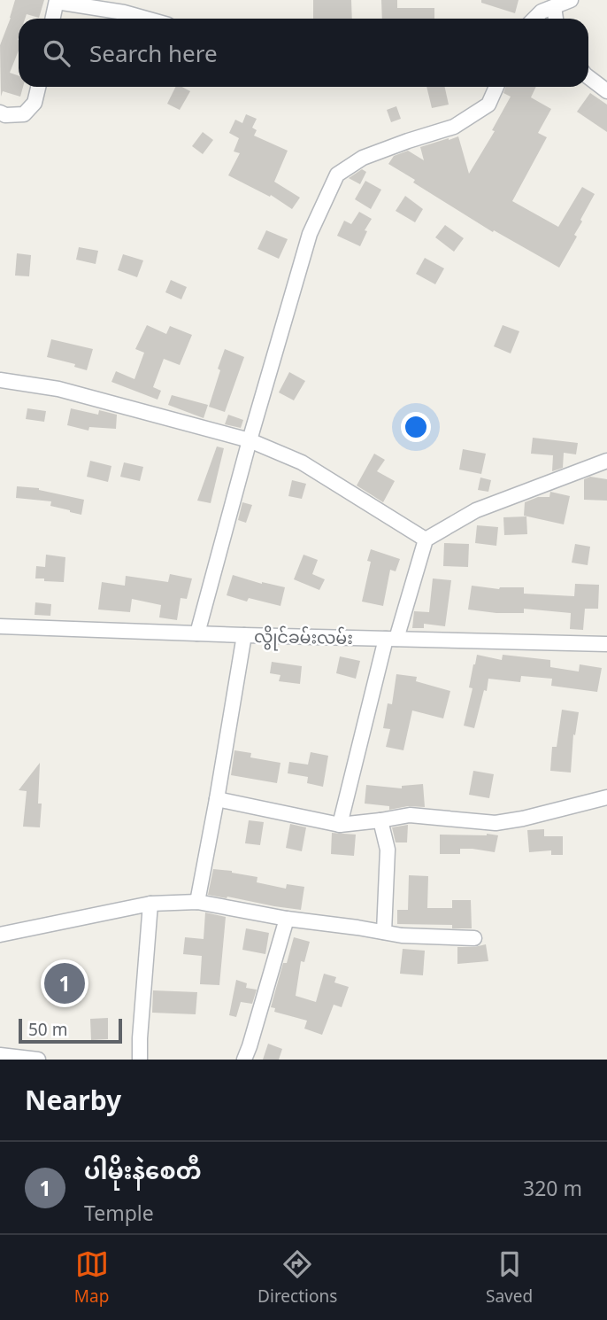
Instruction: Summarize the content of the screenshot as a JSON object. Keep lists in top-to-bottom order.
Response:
{
  "streets": {
    "street": ["လွိုင်ခမ်းလမ်း"]
  },
  "scale_bar": "50 m",
  "page": {
    "search": "Search here",
    "pins": "1",
    "scale": "50 m",
    "heading": "Nearby",
    "list": [
      {
        "mark": "1",
        "name": "ပါမိုးနဲစေတီ",
        "note": "Temple",
        "value": "320 m"
      }
    ],
    "nav": ["Map", "Directions", "Saved"]
  }
}
